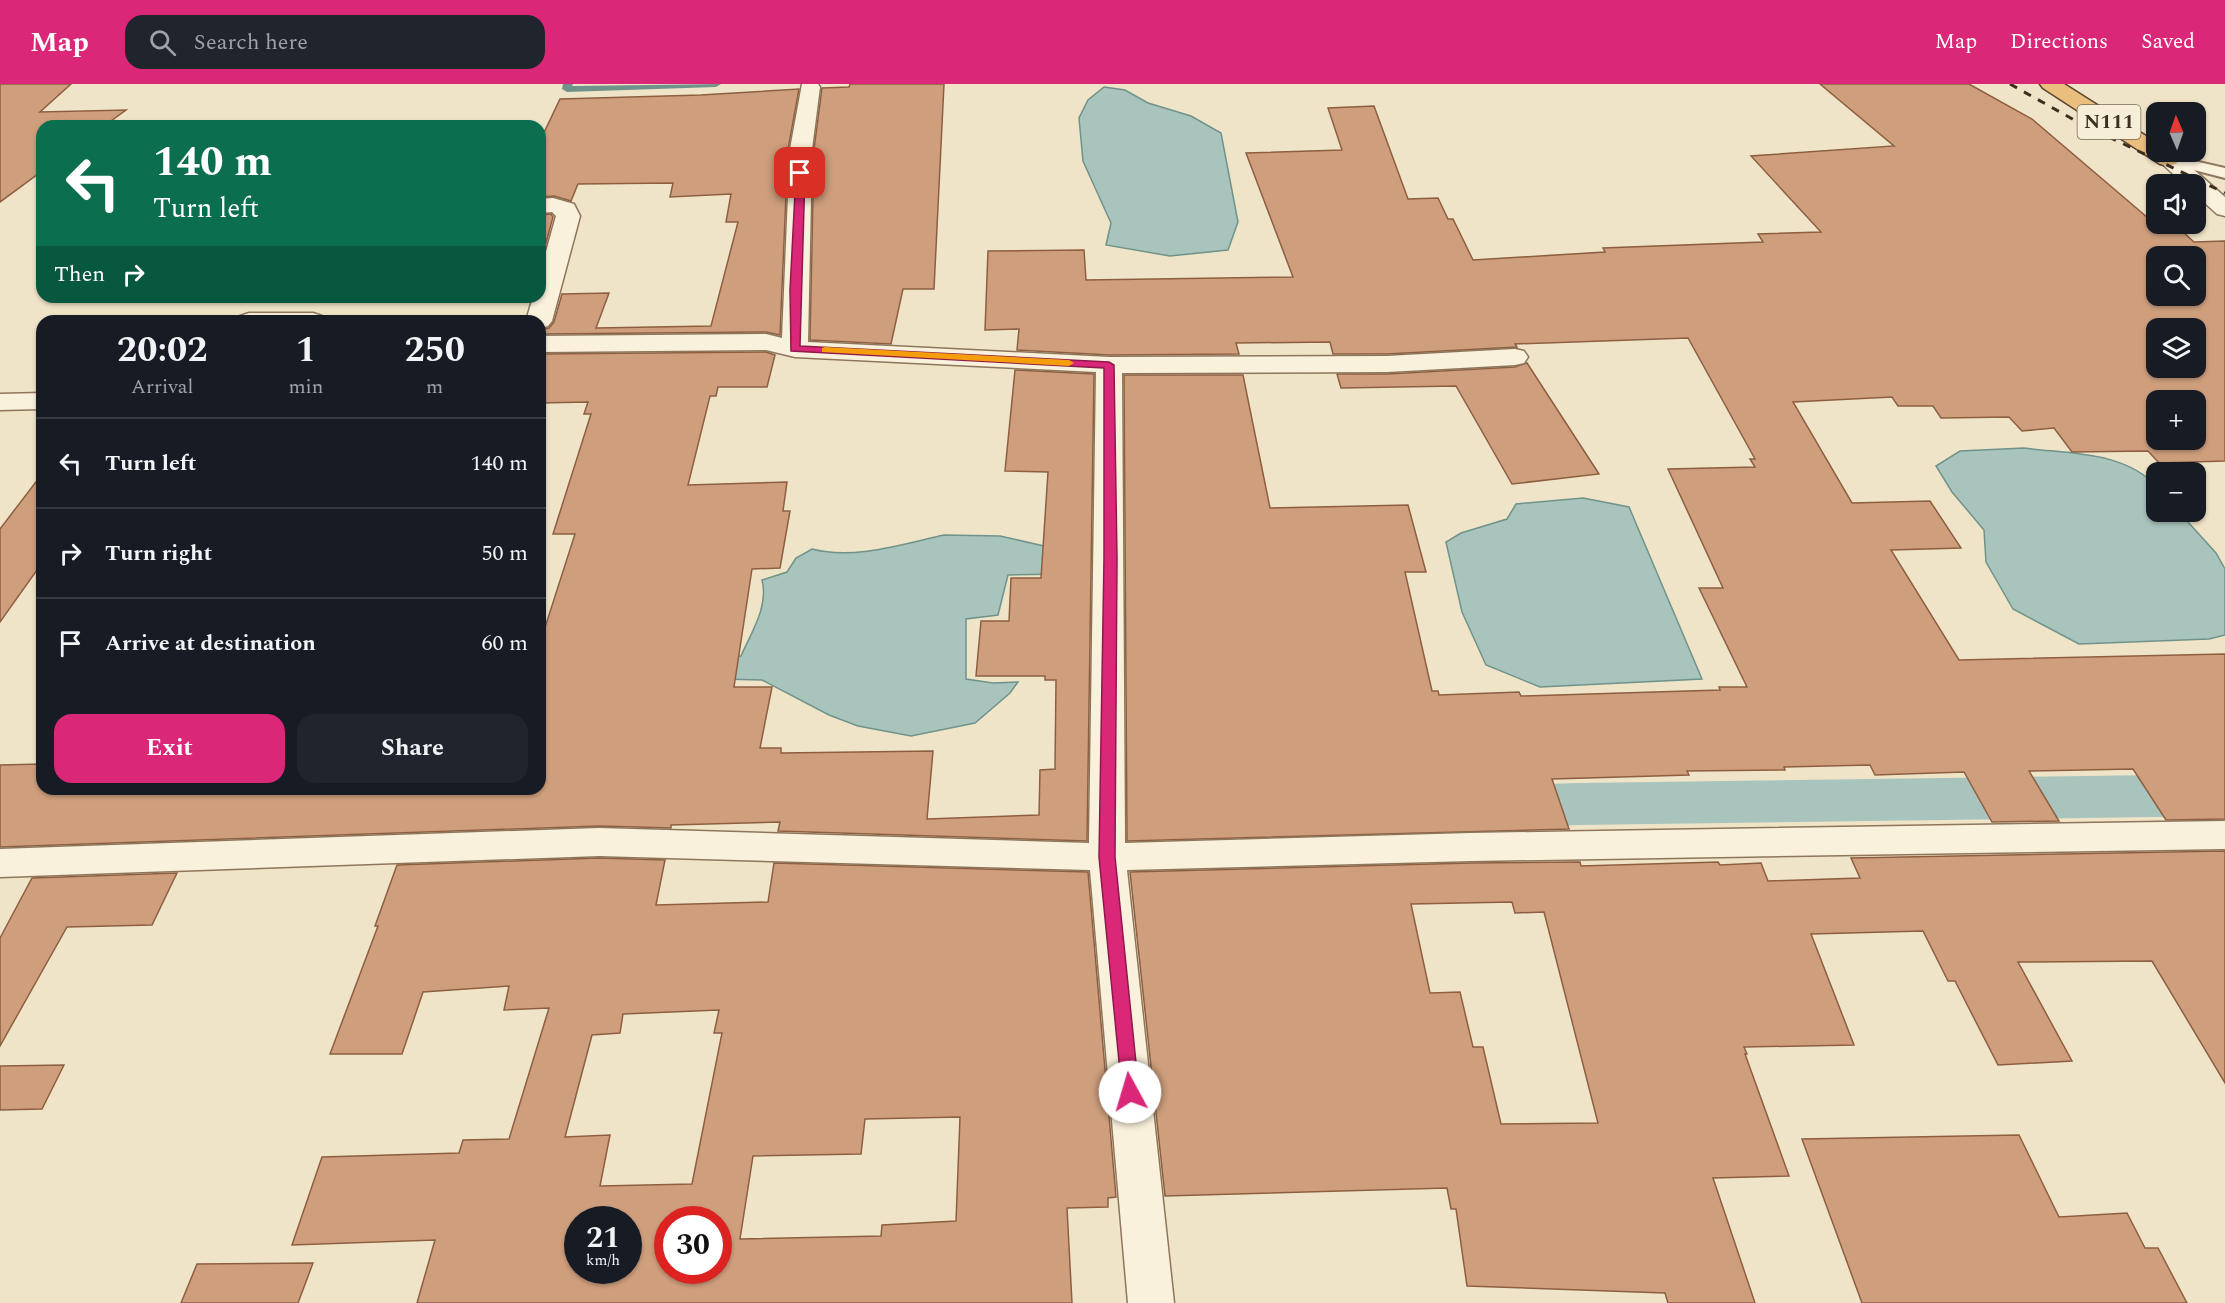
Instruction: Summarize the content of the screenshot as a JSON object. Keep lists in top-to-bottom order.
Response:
{
  "streets": {
    "highway": ["N111"]
  },
  "north": "top",
  "page": {
    "header": "Map",
    "search": "Search here",
    "nav": ["Map", "Directions", "Saved"],
    "map_buttons": ["+", "−"],
    "turn": ["140 m", "Turn left"],
    "then": "Then",
    "eta": [
      "20:02",
      "Arrival",
      "1",
      "min",
      "250",
      "m"
    ],
    "list": [
      {
        "name": "Turn left",
        "value": "140 m"
      },
      {
        "name": "Turn right",
        "value": "50 m"
      },
      {
        "name": "Arrive at destination",
        "value": "60 m"
      }
    ],
    "buttons": ["Exit", "Share"],
    "speed": "21 km/h",
    "limit": "30"
  }
}
